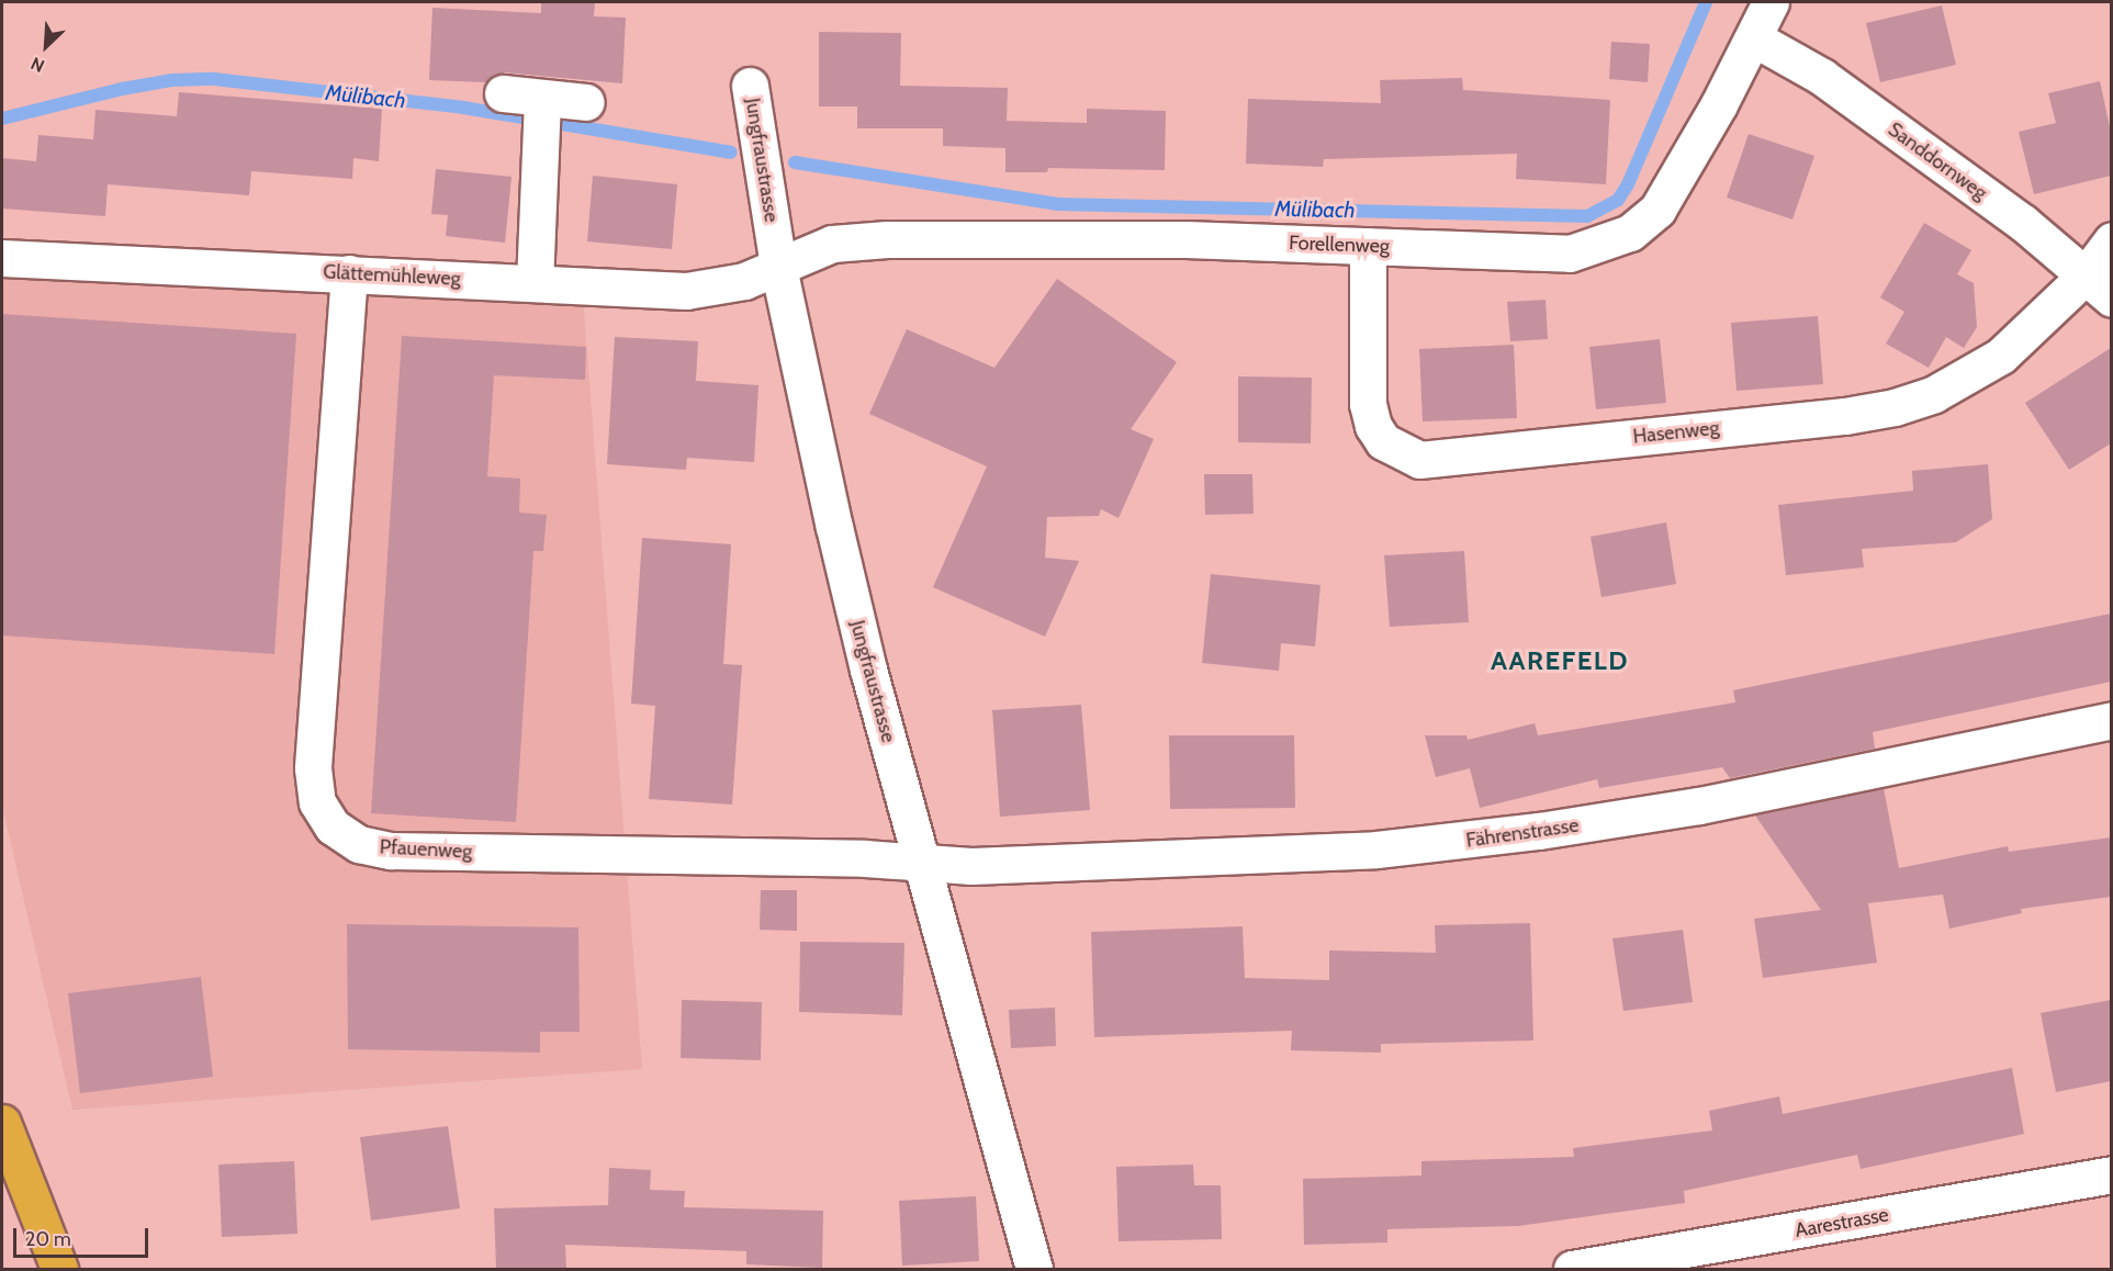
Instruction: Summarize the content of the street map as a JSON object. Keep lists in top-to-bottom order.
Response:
{
  "streets": {
    "street": [
      "Jungfraustrasse",
      "Sanddornweg",
      "Forellenweg",
      "Glättemühleweg",
      "Hasenweg",
      "Fährenstrasse",
      "Pfauenweg",
      "Aarestrasse"
    ]
  },
  "crossings": [
    ["Jungfraustrasse", "Forellenweg"],
    ["Jungfraustrasse", "Glättemühleweg"],
    ["Jungfraustrasse", "Fährenstrasse"],
    ["Jungfraustrasse", "Pfauenweg"],
    ["Sanddornweg", "Forellenweg"],
    ["Sanddornweg", "Hasenweg"],
    ["Forellenweg", "Glättemühleweg"],
    ["Forellenweg", "Hasenweg"],
    ["Glättemühleweg", "Pfauenweg"],
    ["Fährenstrasse", "Pfauenweg"]
  ],
  "districts": ["AAREFELD"],
  "water": ["Mülibach"],
  "scale_bar": "20 m",
  "north": "bottom left"
}
